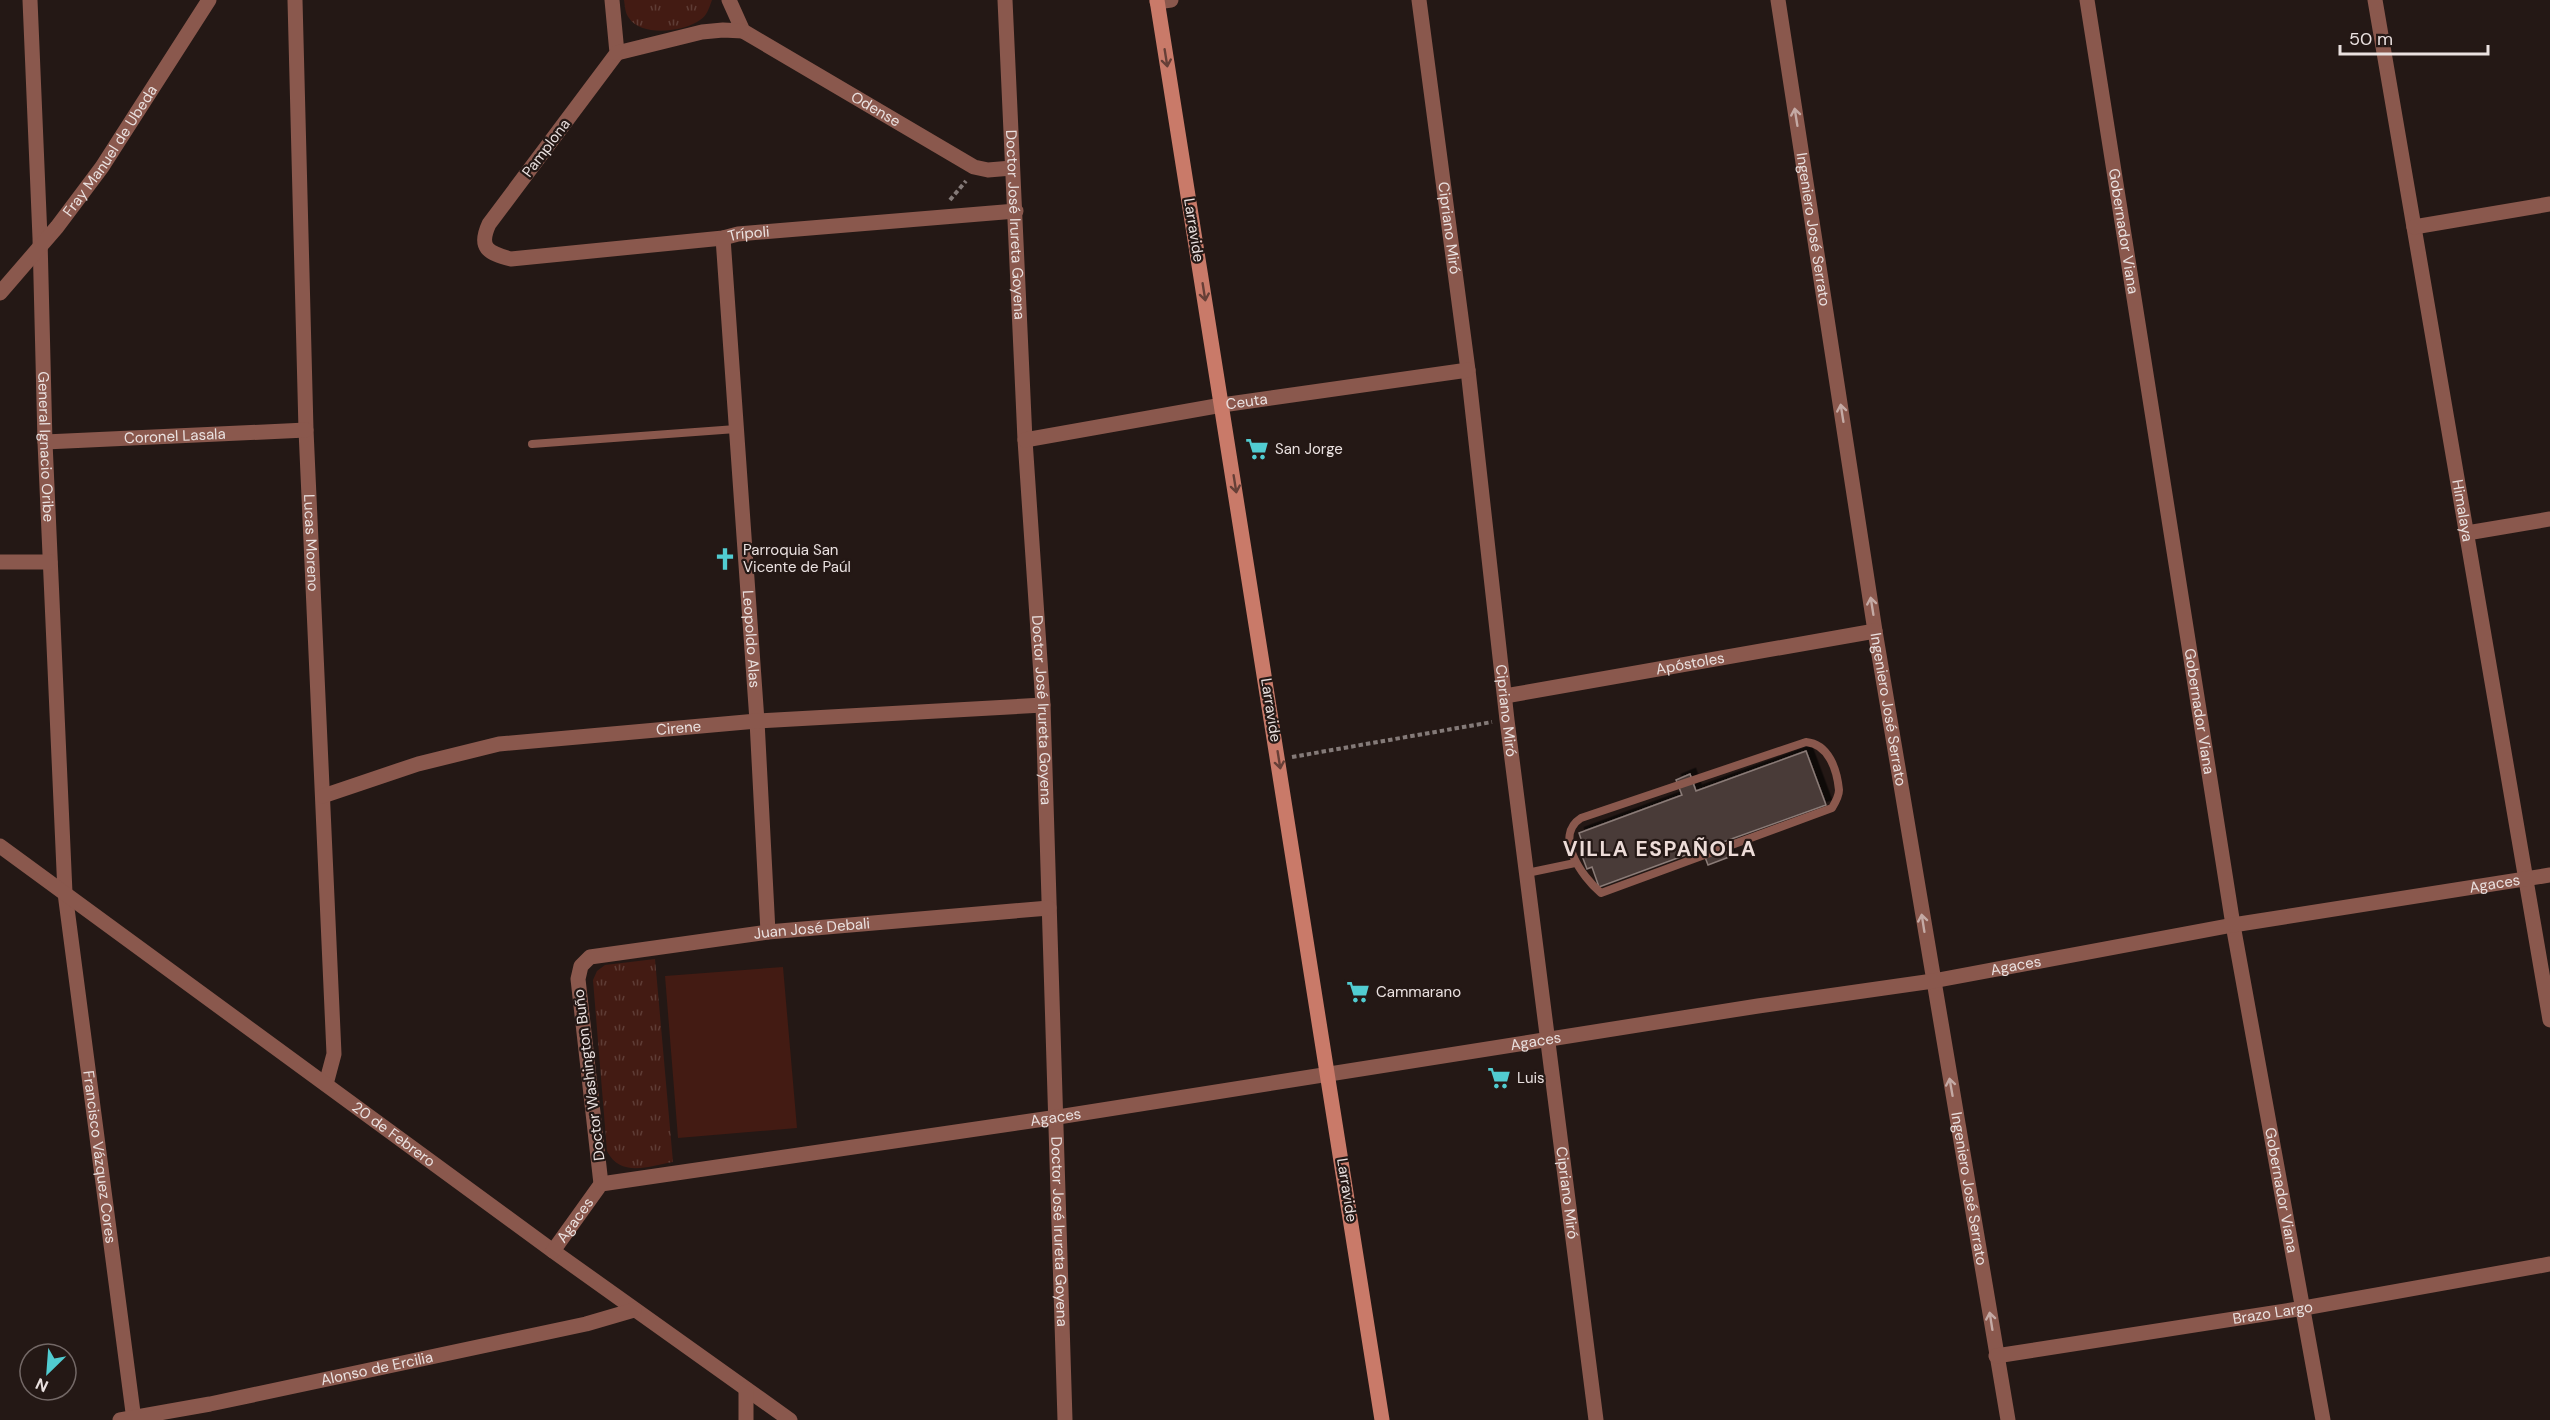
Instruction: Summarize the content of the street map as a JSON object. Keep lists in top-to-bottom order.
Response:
{
  "streets": {
    "street": [
      "Odense",
      "Pamplona",
      "Fray Manuel de Ubeda",
      "Doctor José Irureta Goyena",
      "Cipriano Miró",
      "Larravide",
      "Ingeniero José Serrato",
      "Gobernador Viana",
      "Trípoli",
      "Ceuta",
      "Coronel Lasala",
      "General Ignacio Oribe",
      "Himalaya",
      "Lucas Moreno",
      "Leopoldo Alas",
      "Apóstoles",
      "Cirene",
      "Agaces",
      "Juan José Debali",
      "Doctor Washington Buño",
      "20 de Febrero",
      "Francisco Vázquez Cores",
      "Brazo Largo",
      "Alonso de Ercilia"
    ]
  },
  "crossings": [
    ["Odense", "Doctor José Irureta Goyena"],
    ["Pamplona", "Trípoli"],
    ["Fray Manuel de Ubeda", "General Ignacio Oribe"],
    ["Doctor José Irureta Goyena", "Trípoli"],
    ["Doctor José Irureta Goyena", "Ceuta"],
    ["Doctor José Irureta Goyena", "Cirene"],
    ["Doctor José Irureta Goyena", "Agaces"],
    ["Doctor José Irureta Goyena", "Juan José Debali"],
    ["Cipriano Miró", "Ceuta"],
    ["Cipriano Miró", "Apóstoles"],
    ["Cipriano Miró", "Agaces"],
    ["Larravide", "Ceuta"],
    ["Larravide", "Agaces"],
    ["Ingeniero José Serrato", "Apóstoles"],
    ["Ingeniero José Serrato", "Agaces"],
    ["Ingeniero José Serrato", "Brazo Largo"],
    ["Gobernador Viana", "Agaces"],
    ["Gobernador Viana", "Brazo Largo"],
    ["Trípoli", "Leopoldo Alas"],
    ["Coronel Lasala", "General Ignacio Oribe"],
    ["Coronel Lasala", "Lucas Moreno"],
    ["General Ignacio Oribe", "20 de Febrero"],
    ["General Ignacio Oribe", "Francisco Vázquez Cores"],
    ["Himalaya", "Agaces"],
    ["Lucas Moreno", "Cirene"],
    ["Lucas Moreno", "20 de Febrero"],
    ["Leopoldo Alas", "Cirene"],
    ["Leopoldo Alas", "Juan José Debali"],
    ["Agaces", "Doctor Washington Buño"],
    ["Agaces", "20 de Febrero"],
    ["Juan José Debali", "Doctor Washington Buño"],
    ["20 de Febrero", "Francisco Vázquez Cores"],
    ["20 de Febrero", "Alonso de Ercilia"],
    ["Francisco Vázquez Cores", "Alonso de Ercilia"]
  ],
  "one_way": ["Larravide", "Ingeniero José Serrato"],
  "districts": ["VILLA ESPAÑOLA"],
  "places": {
    "supermarket": ["San Jorge", "Cammarano", "Luis"],
    "church": ["Parroquia San Vicente de Paúl"]
  },
  "scale_bar": "50 m",
  "north": "bottom left"
}
